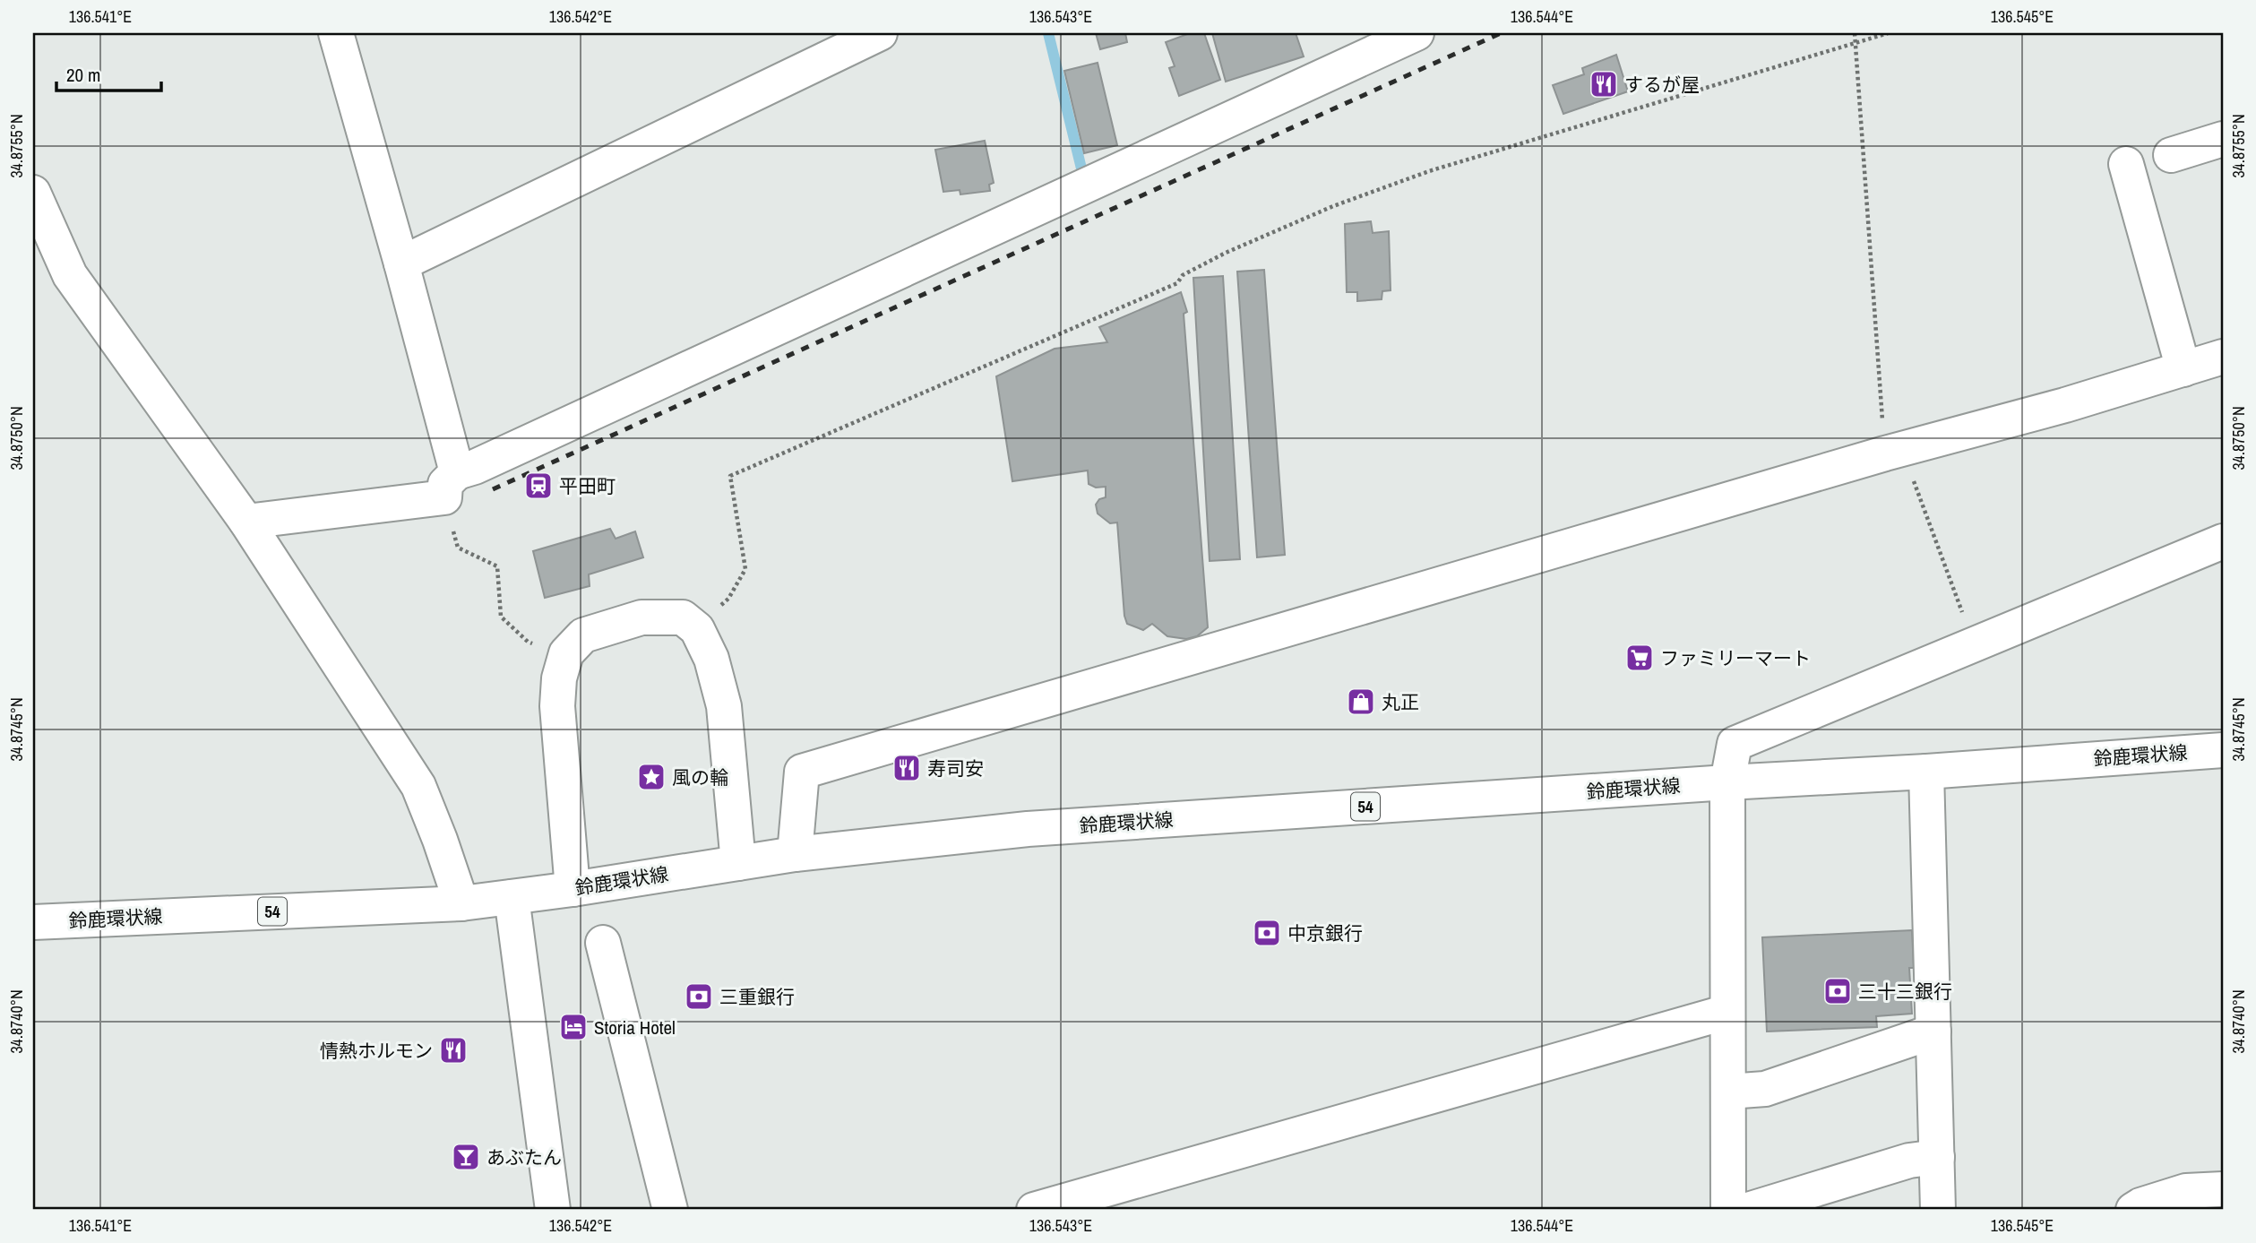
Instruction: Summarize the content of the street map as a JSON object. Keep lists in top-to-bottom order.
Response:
{
  "streets": {
    "street": ["鈴鹿環状線", "54"]
  },
  "places": {
    "restaurant": ["するが屋", "寿司安", "情熱ホルモン"],
    "station": ["平田町"],
    "supermarket": ["ファミリーマート"],
    "shop": ["丸正"],
    "place": ["風の輪"],
    "bank": ["中京銀行", "三十三銀行", "三重銀行"],
    "hotel": ["Storia Hotel"],
    "bar": ["あぶたん"]
  },
  "scale_bar": "20 m",
  "coordinates": [
    "136.541°E",
    "136.542°E",
    "136.543°E",
    "136.544°E",
    "136.545°E",
    "34.8755°N",
    "34.8750°N",
    "34.8745°N",
    "34.8740°N"
  ]
}
